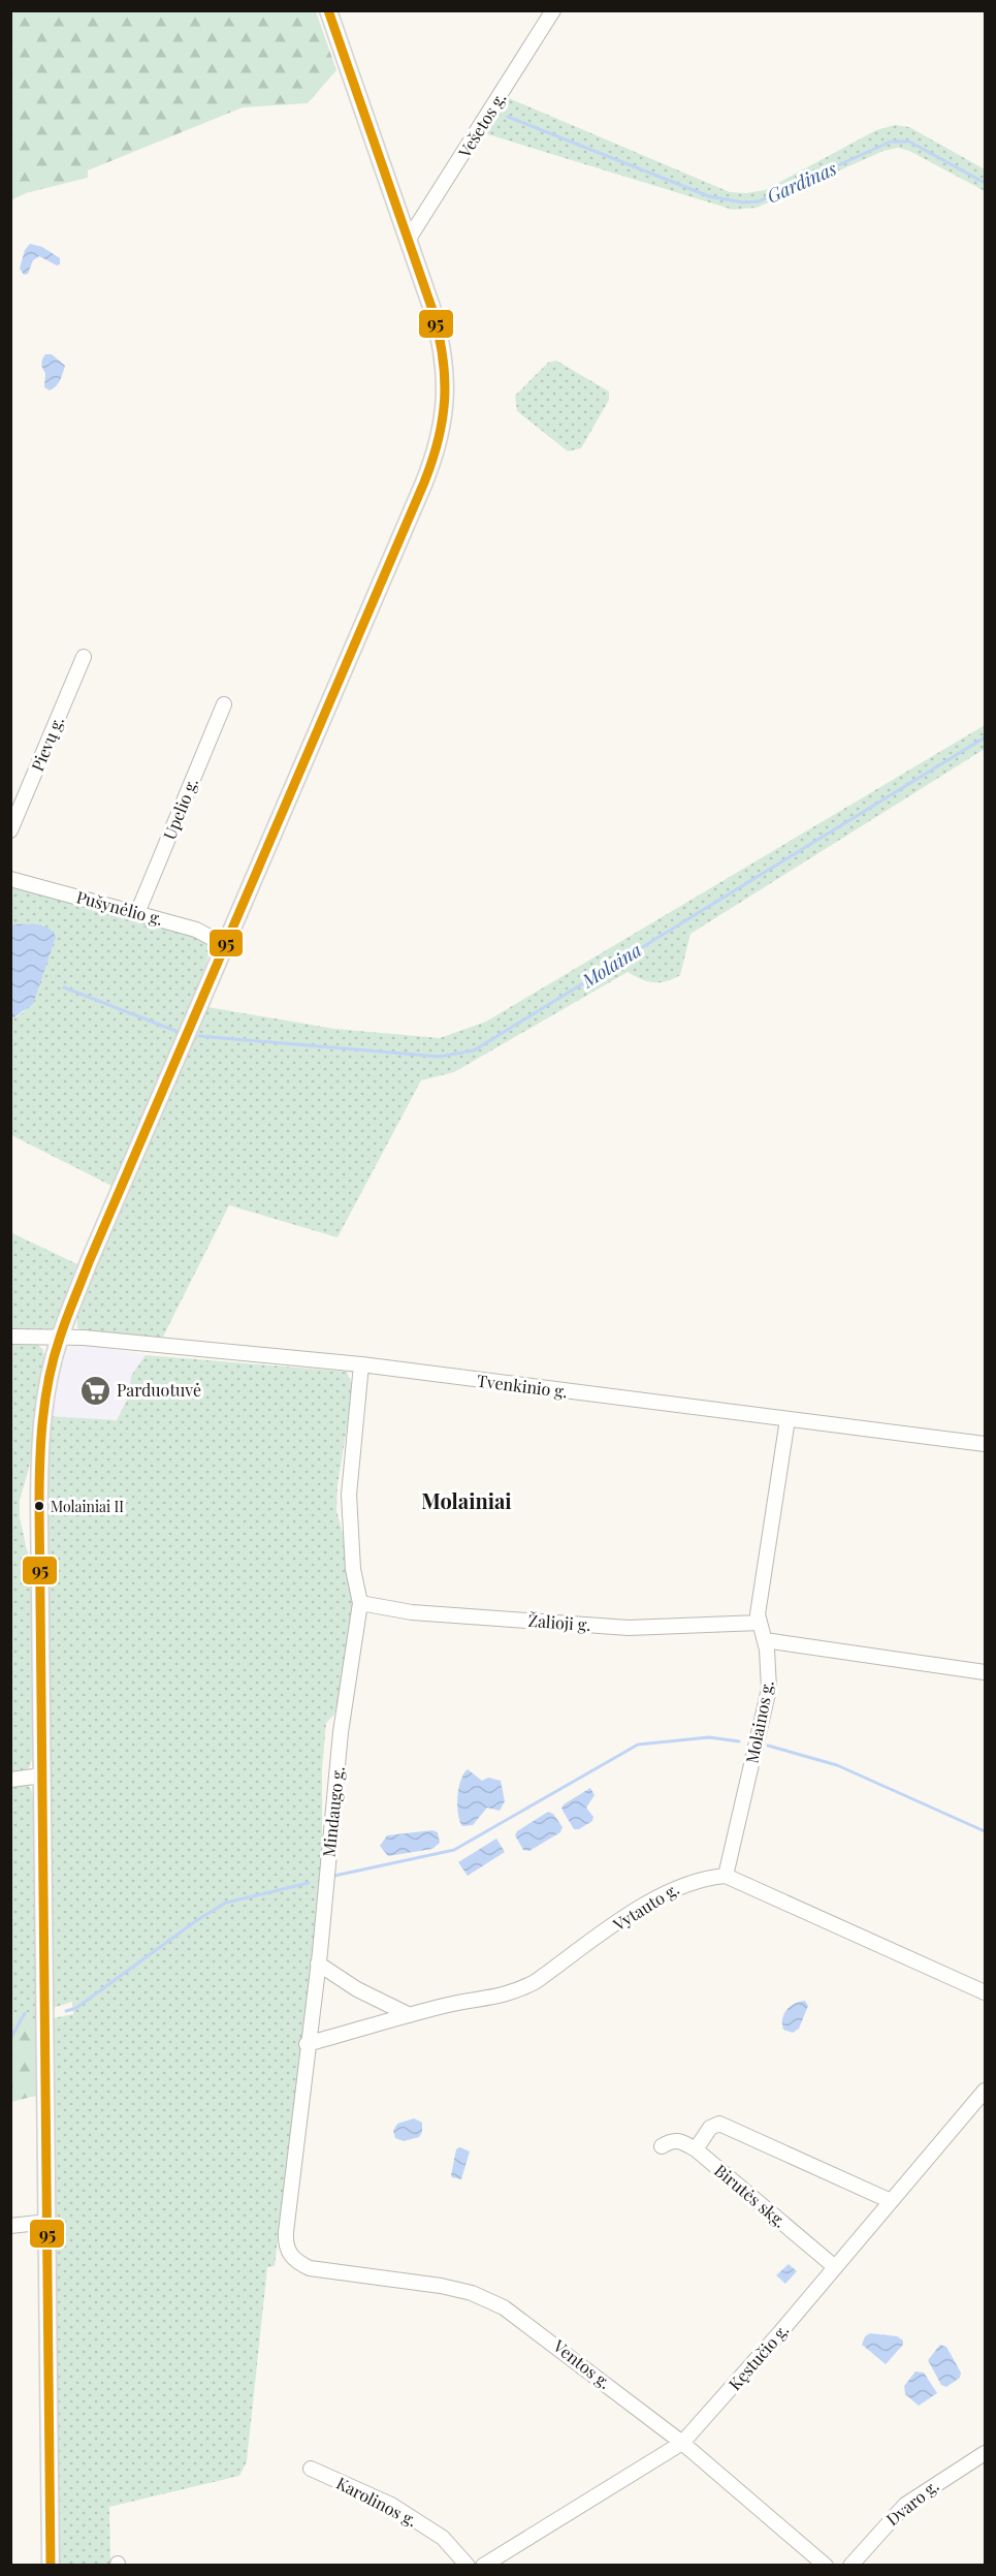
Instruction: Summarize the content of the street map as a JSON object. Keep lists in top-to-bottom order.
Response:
{
  "streets": {
    "street": [
      "Vešetos g.",
      "Pievų g.",
      "Upelio g.",
      "Pušynėlio g.",
      "Tvenkinio g.",
      "Žalioji g.",
      "Molainos g.",
      "Mindaugo g.",
      "Vytauto g.",
      "Birutės skg.",
      "Kęstučio g.",
      "Ventos g.",
      "Karolinos g.",
      "Dvaro g."
    ]
  },
  "crossings": [
    ["Upelio g.", "Pušynėlio g."],
    ["Tvenkinio g.", "Molainos g."],
    ["Tvenkinio g.", "Mindaugo g."],
    ["Žalioji g.", "Molainos g."],
    ["Žalioji g.", "Mindaugo g."],
    ["Molainos g.", "Vytauto g."],
    ["Mindaugo g.", "Vytauto g."],
    ["Mindaugo g.", "Ventos g."],
    ["Birutės skg.", "Kęstučio g."],
    ["Kęstučio g.", "Ventos g."]
  ],
  "districts": ["Molainiai"],
  "water": ["Gardinas", "Molaina"],
  "places": {
    "supermarket": ["Parduotuvė"],
    "other": ["Molainiai II"]
  },
  "lines": ["transit line 95"]
}
